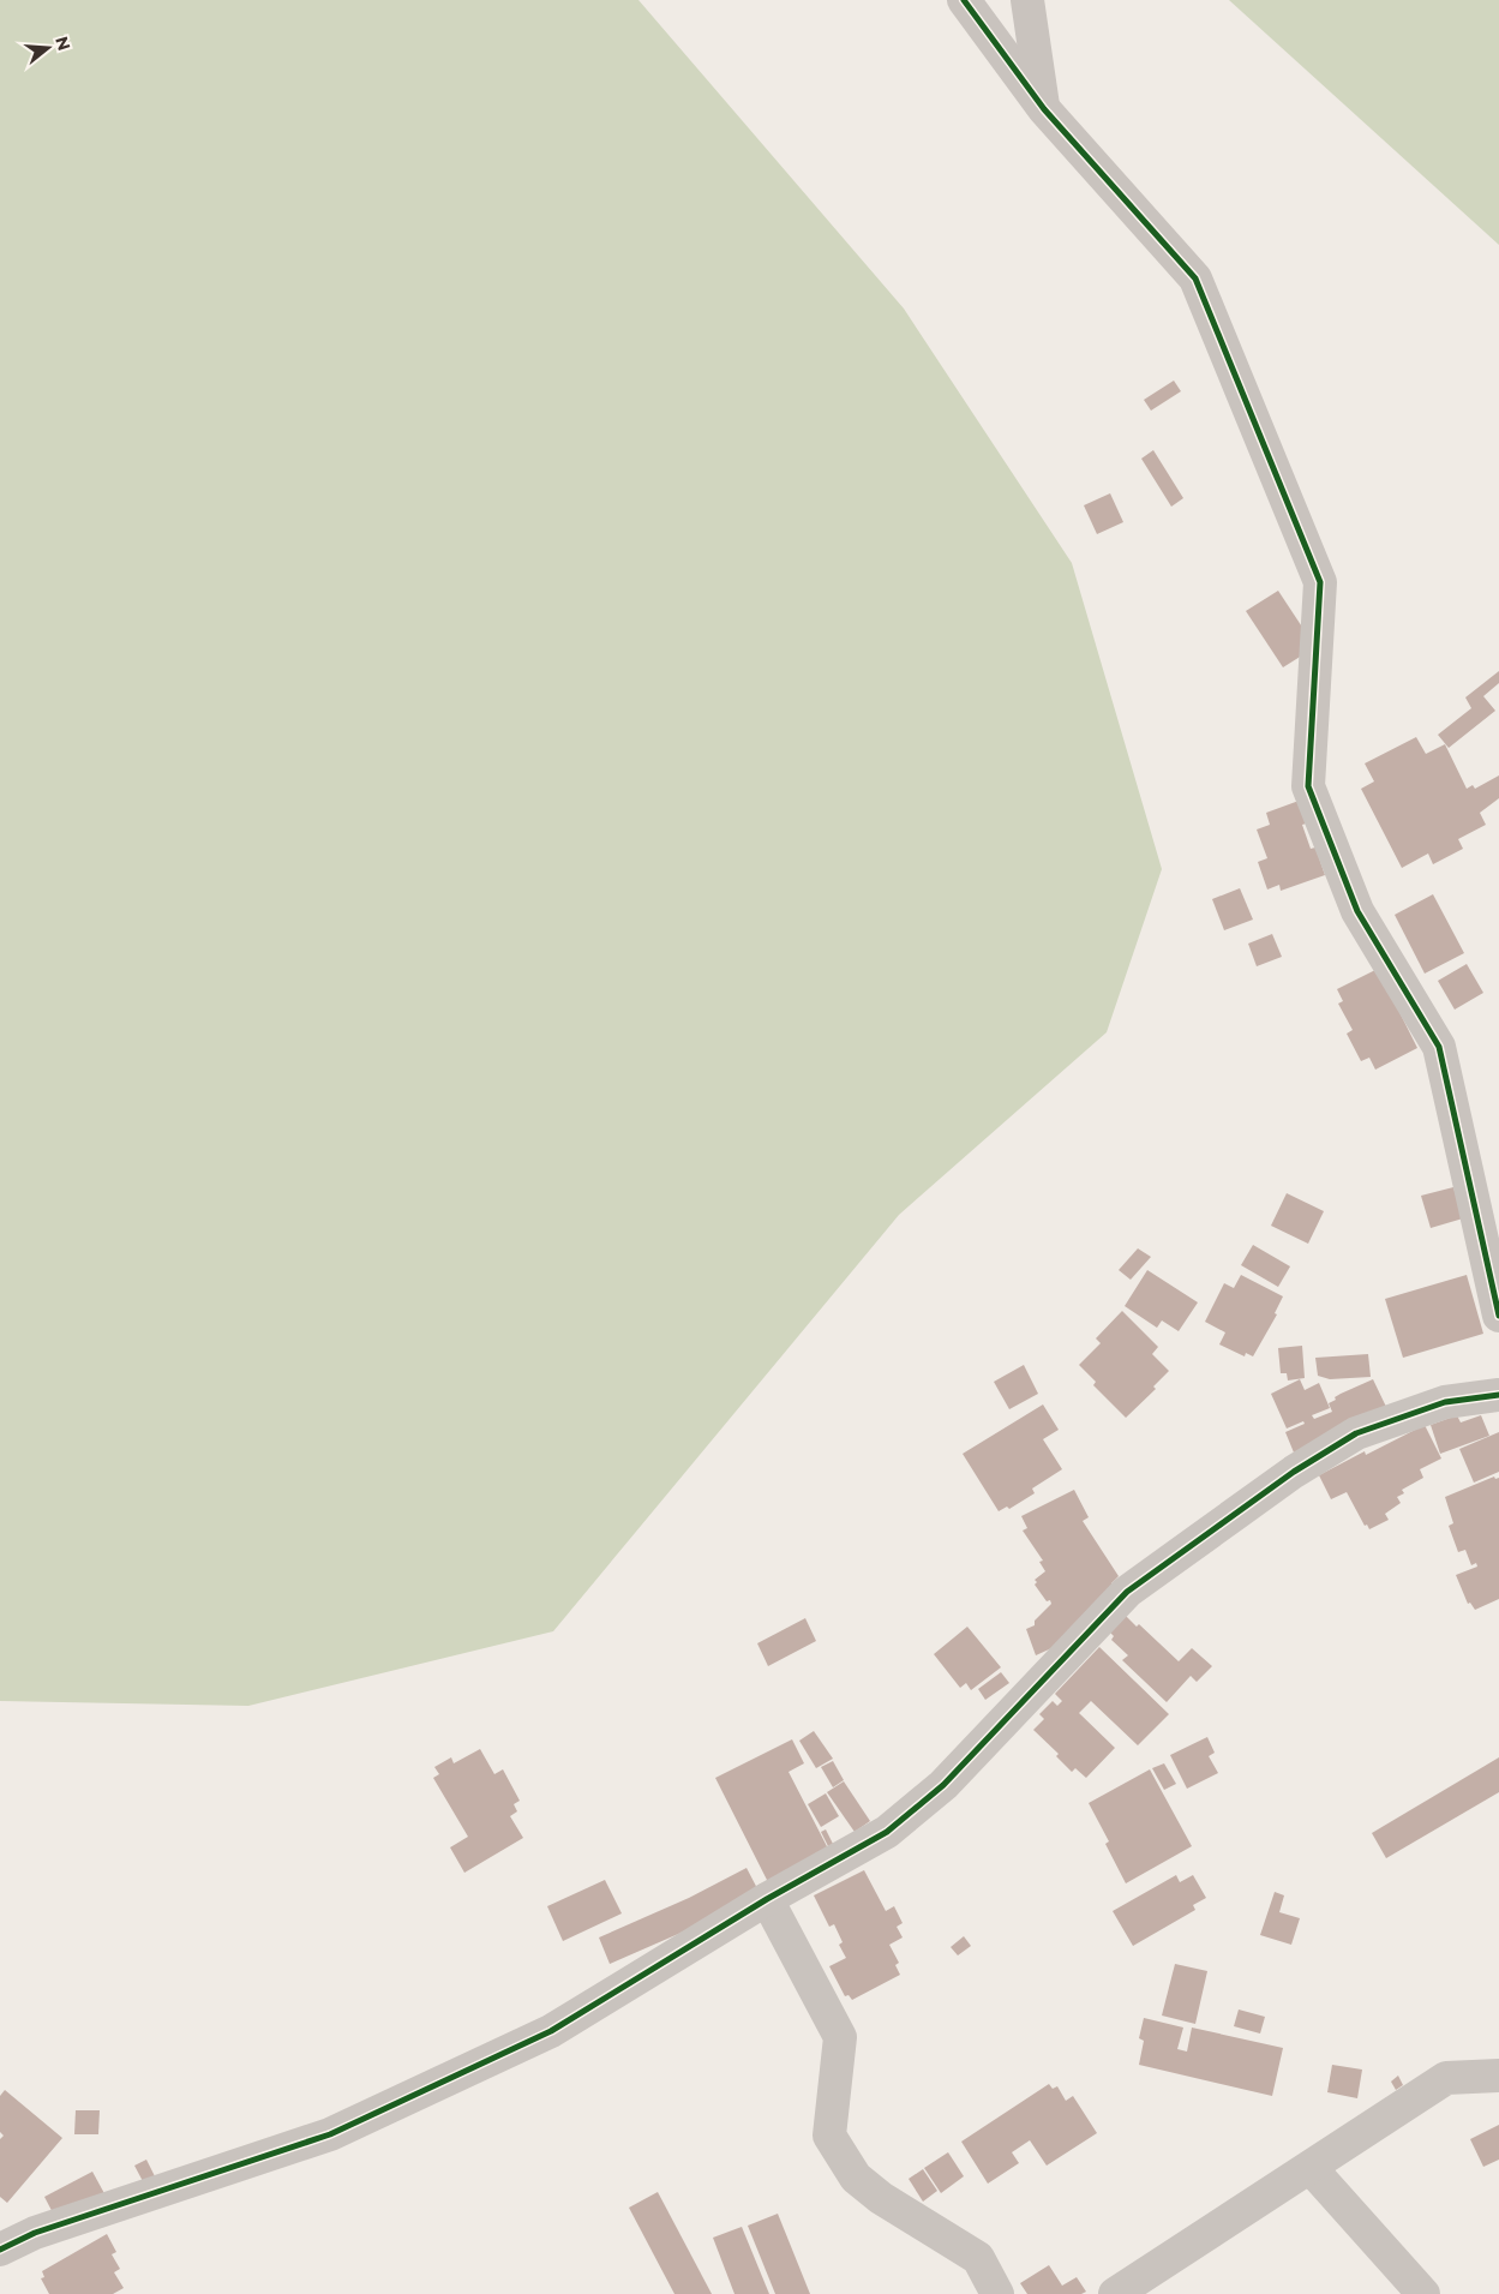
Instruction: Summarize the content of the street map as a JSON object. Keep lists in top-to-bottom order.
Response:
{
  "north": "right"
}
